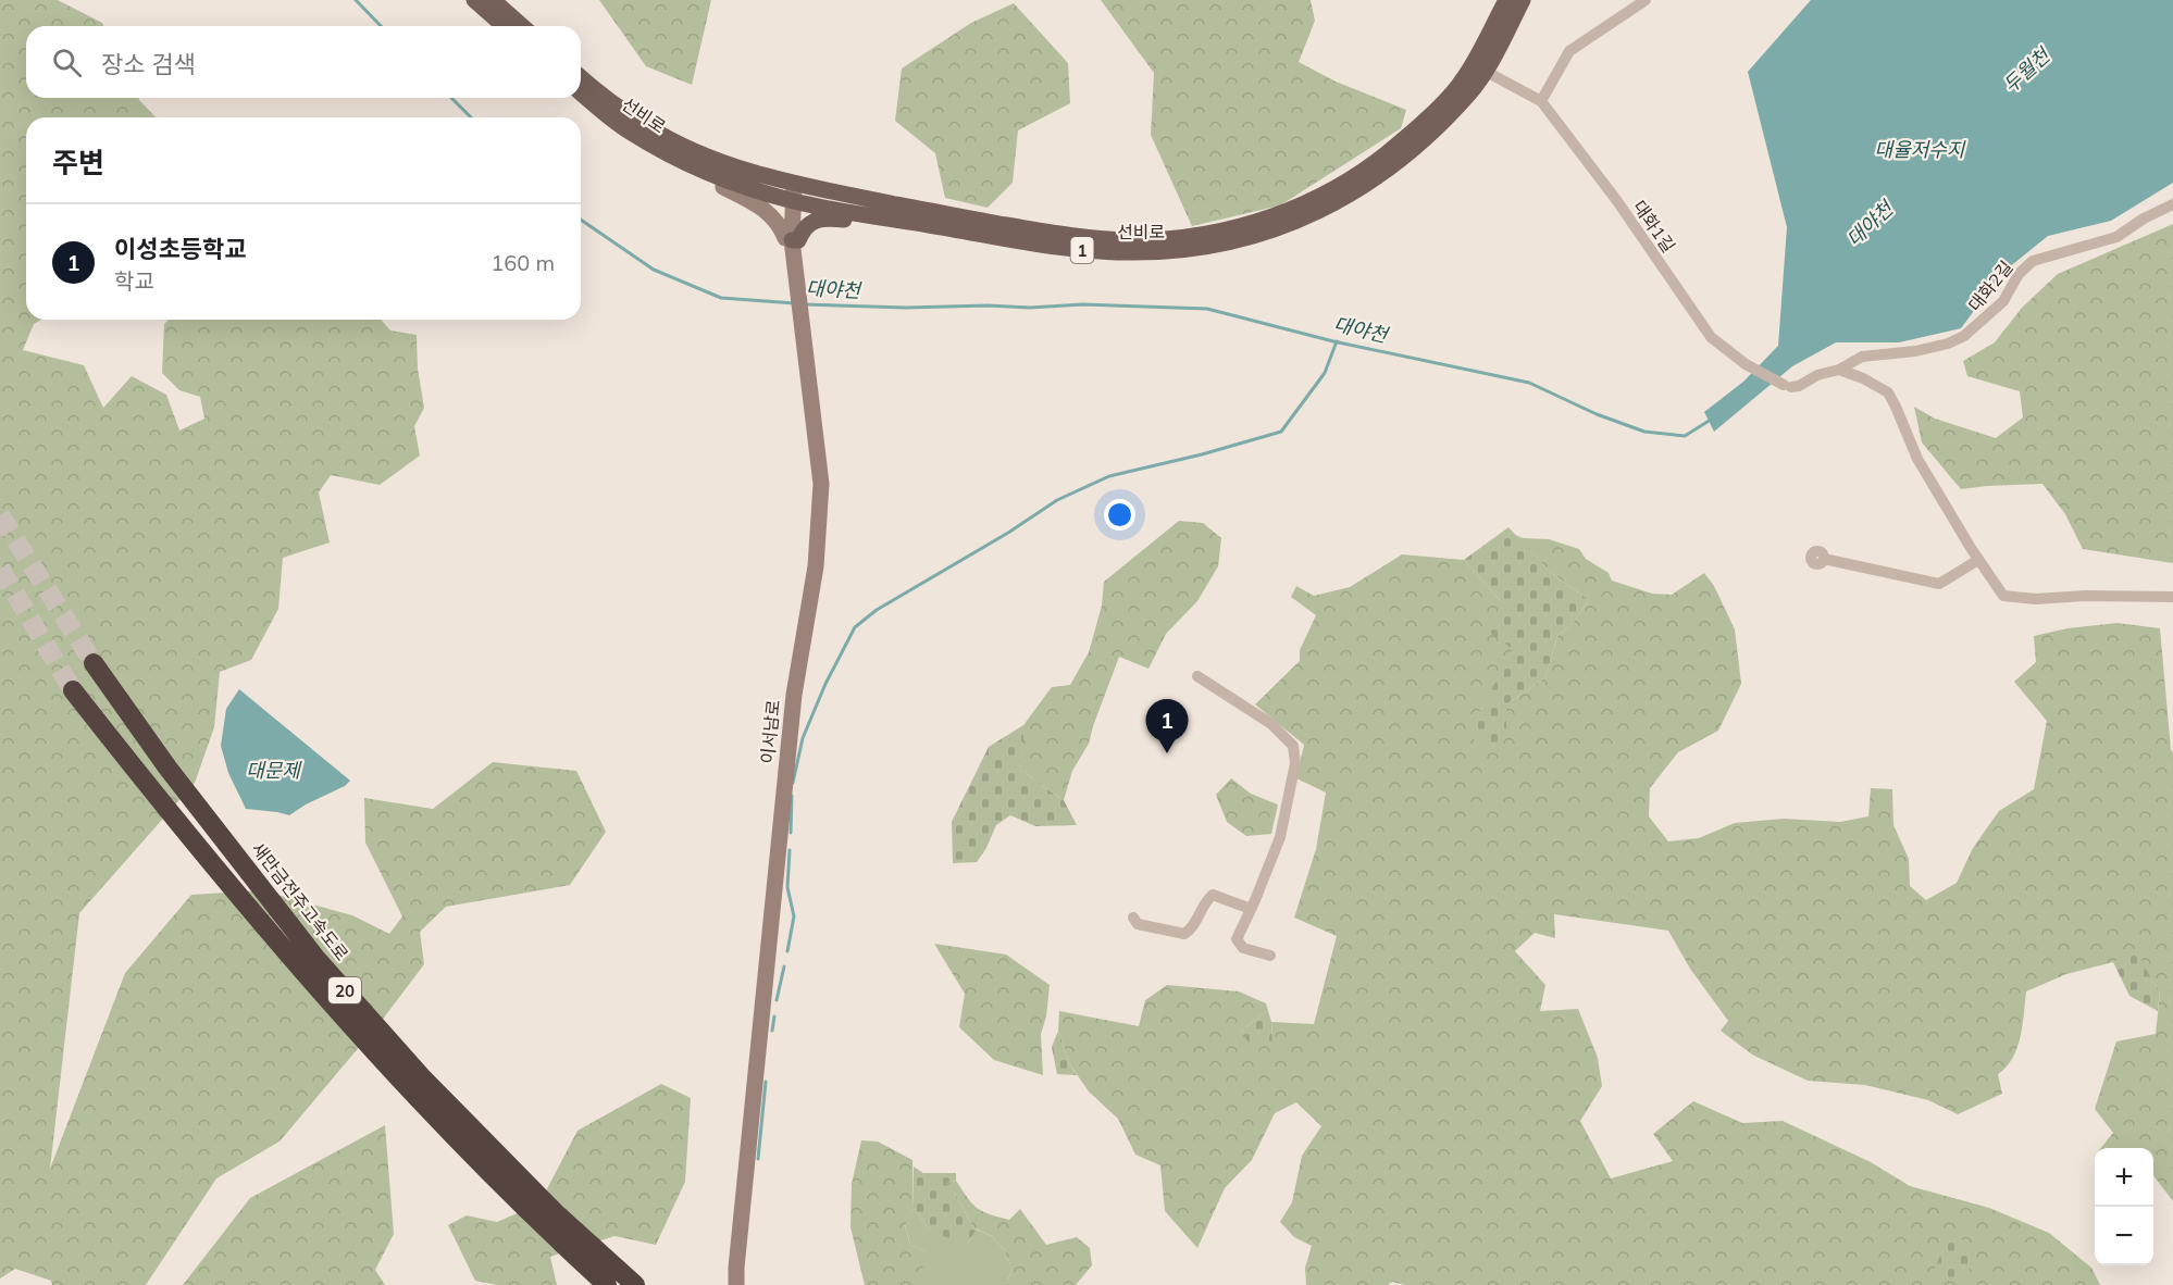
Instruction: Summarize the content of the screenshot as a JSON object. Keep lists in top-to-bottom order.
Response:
{
  "streets": {
    "highway": ["새만금전주고속도로", "20"],
    "main road": ["선비로", "1", "이서남로"],
    "street": ["대화1길", "대화2길"]
  },
  "crossings": [
    ["선비로", "대화1길"],
    ["선비로", "이서남로"],
    ["대화1길", "대화2길"]
  ],
  "water": [
    "두월천",
    "대율저수지",
    "대야천",
    "대문제"
  ],
  "page": {
    "search": "장소 검색",
    "heading": "주변",
    "list": [
      {
        "mark": "1",
        "name": "이성초등학교",
        "note": "학교",
        "value": "160 m"
      }
    ],
    "pins": "1",
    "map_buttons": ["+", "−"]
  }
}
